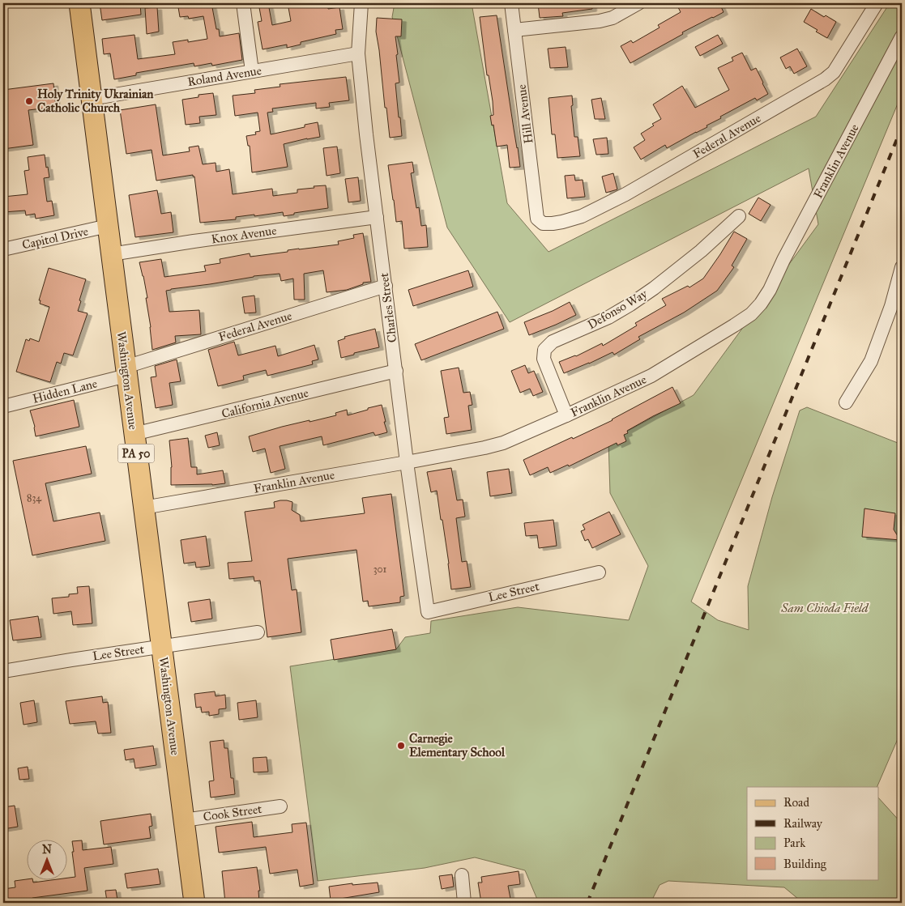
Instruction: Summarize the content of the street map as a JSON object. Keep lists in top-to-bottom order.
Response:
{
  "streets": {
    "main road": ["Washington Avenue", "PA 50"],
    "street": [
      "Roland Avenue",
      "Hill Avenue",
      "Federal Avenue",
      "Franklin Avenue",
      "Knox Avenue",
      "Capitol Drive",
      "Charles Street",
      "Defonso Way",
      "Hidden Lane",
      "California Avenue",
      "Lee Street",
      "Cook Street"
    ]
  },
  "crossings": [
    ["Roland Avenue", "Charles Street"],
    ["Roland Avenue", "Washington Avenue"],
    ["Hill Avenue", "Federal Avenue"],
    ["Federal Avenue", "Charles Street"],
    ["Federal Avenue", "Washington Avenue"],
    ["Federal Avenue", "Hidden Lane"],
    ["Franklin Avenue", "Charles Street"],
    ["Franklin Avenue", "Defonso Way"],
    ["Franklin Avenue", "Washington Avenue"],
    ["Knox Avenue", "Charles Street"],
    ["Knox Avenue", "Washington Avenue"],
    ["Capitol Drive", "Washington Avenue"],
    ["Charles Street", "California Avenue"],
    ["Charles Street", "Lee Street"],
    ["Washington Avenue", "Hidden Lane"],
    ["Washington Avenue", "California Avenue"],
    ["Washington Avenue", "Lee Street"],
    ["Washington Avenue", "Cook Street"]
  ],
  "parks": ["Sam Chioda Field"],
  "places": ["Holy Trinity Ukrainian Catholic Church", "Carnegie Elementary School"],
  "house_numbers": ["834", "301"],
  "legend": [
    "Road",
    "Railway",
    "Park",
    "Building"
  ],
  "north": "top"
}
